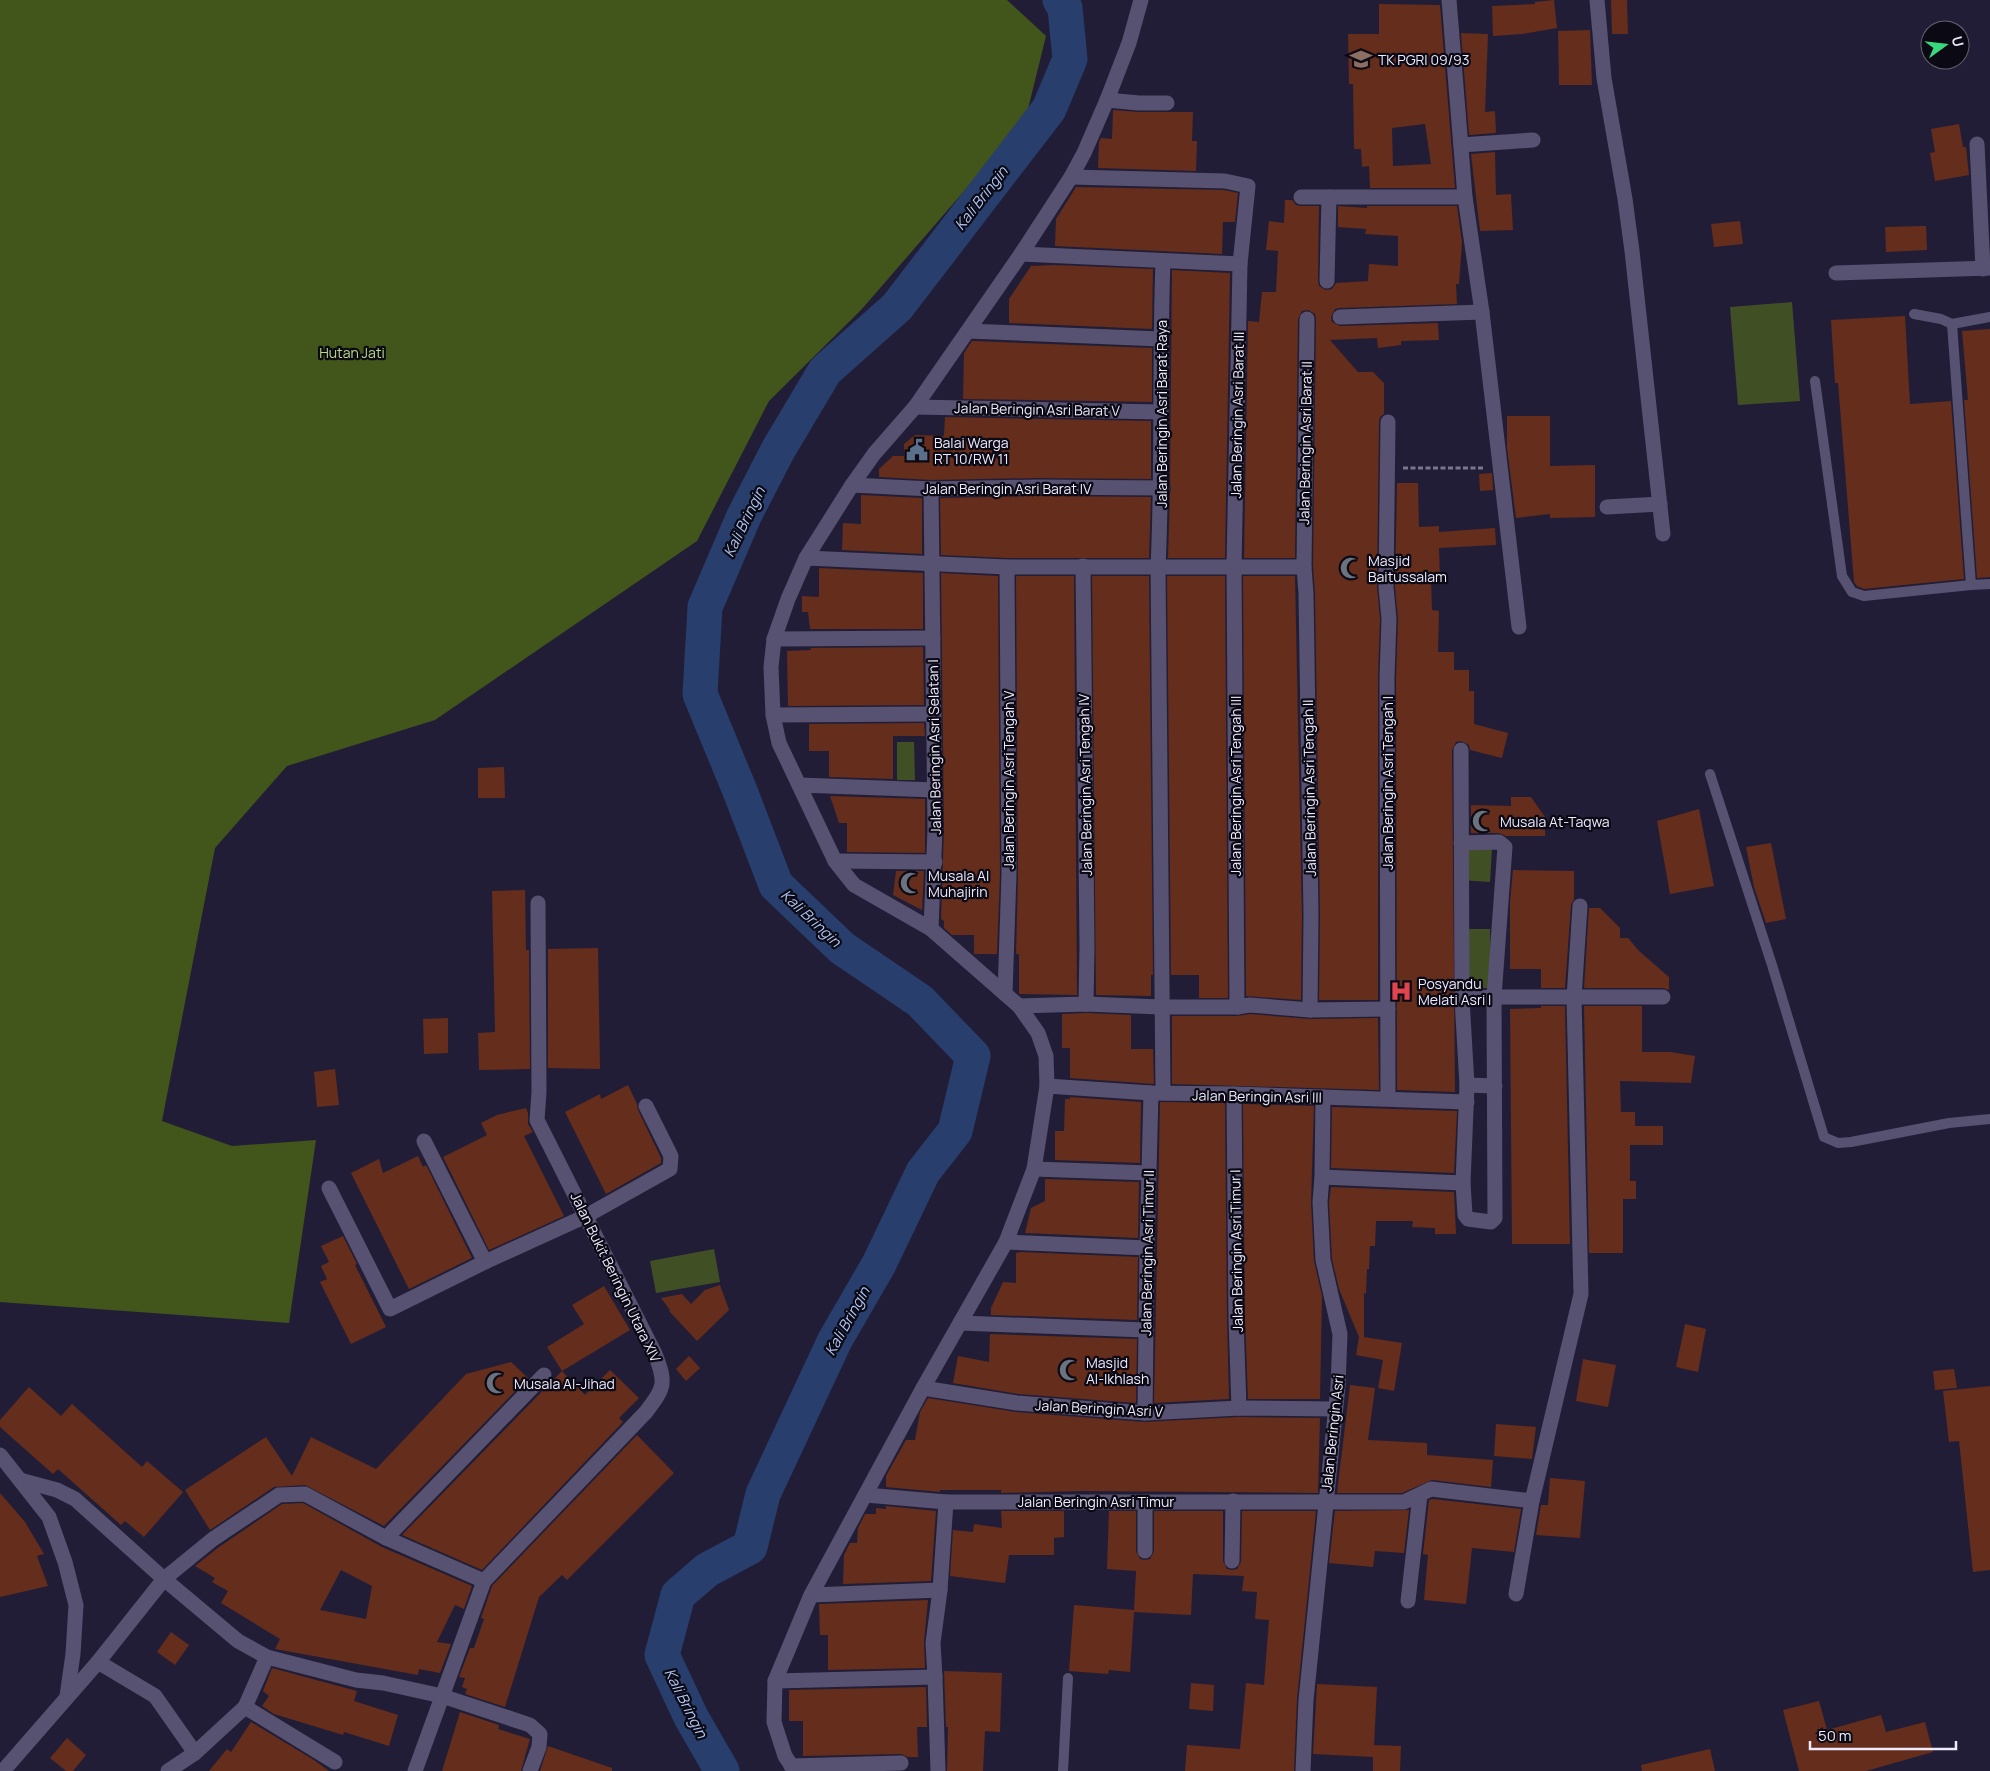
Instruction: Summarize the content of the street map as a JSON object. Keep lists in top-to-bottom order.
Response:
{
  "streets": {
    "street": [
      "Jalan Beringin Asri Barat V",
      "Jalan Beringin Asri Barat Raya",
      "Jalan Beringin Asri Barat III",
      "Jalan Beringin Asri Barat II",
      "Jalan Beringin Asri Barat IV",
      "Jalan Beringin Asri Selatan I",
      "Jalan Beringin Asri Tengah V",
      "Jalan Beringin Asri Tengah I",
      "Jalan Beringin Asri Tengah IV",
      "Jalan Beringin Asri Tengah III",
      "Jalan Beringin Asri Tengah II",
      "Jalan Beringin Asri III",
      "Jalan Beringin Asri Timur I",
      "Jalan Beringin Asri Timur II",
      "Jalan Bukit Beringin Utara XIV",
      "Jalan Beringin Asri V",
      "Jalan Beringin Asri",
      "Jalan Beringin Asri Timur"
    ]
  },
  "crossings": [
    ["Jalan Beringin Asri Barat V", "Jalan Beringin Asri Barat Raya"],
    ["Jalan Beringin Asri Barat Raya", "Jalan Beringin Asri Barat IV"],
    ["Jalan Beringin Asri Barat Raya", "Jalan Beringin Asri Timur II"],
    ["Jalan Beringin Asri Barat III", "Jalan Beringin Asri Tengah III"],
    ["Jalan Beringin Asri Barat II", "Jalan Beringin Asri Tengah II"],
    ["Jalan Beringin Asri Barat IV", "Jalan Beringin Asri Selatan I"],
    ["Jalan Beringin Asri Tengah I", "Jalan Beringin Asri III"],
    ["Jalan Beringin Asri III", "Jalan Beringin Asri Timur I"],
    ["Jalan Beringin Asri III", "Jalan Beringin Asri Timur II"],
    ["Jalan Beringin Asri III", "Jalan Beringin Asri"],
    ["Jalan Beringin Asri Timur I", "Jalan Beringin Asri V"],
    ["Jalan Beringin Asri Timur II", "Jalan Beringin Asri V"],
    ["Jalan Beringin Asri V", "Jalan Beringin Asri"],
    ["Jalan Beringin Asri", "Jalan Beringin Asri Timur"]
  ],
  "water": ["Kali Bringin"],
  "parks": ["Hutan Jati"],
  "places": {
    "school or university": ["TK PGRI 09/93"],
    "public building": ["Balai Warga RT 10/RW 11"],
    "mosque": [
      "Masjid Baitussalam",
      "Musala At-Taqwa",
      "Musala Al Muhajirin",
      "Masjid Al-Ikhlash",
      "Musala Al-Jihad"
    ],
    "hospital": ["Posyandu Melati Asri I"]
  },
  "scale_bar": "50 m",
  "north": "right"
}
